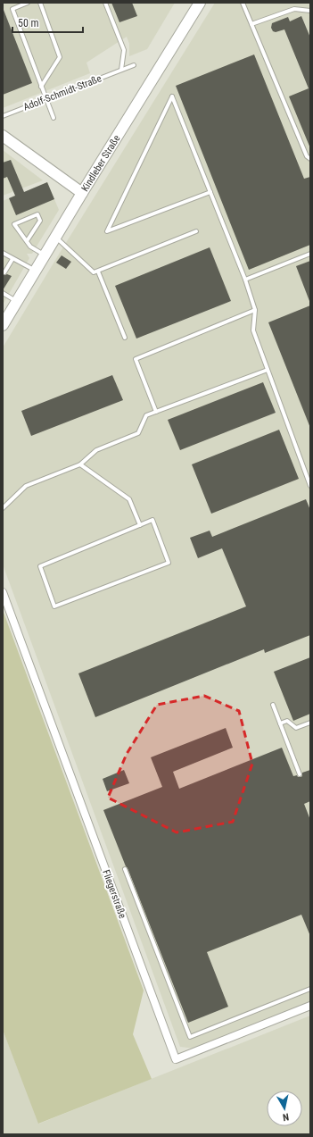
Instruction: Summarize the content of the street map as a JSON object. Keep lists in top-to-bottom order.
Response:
{
  "streets": {
    "main road": ["Kindleber Straße"],
    "street": ["Fliegerstraße"],
    "lane": ["Adolf-Schmidt-Straße"]
  },
  "scale_bar": "50 m",
  "north": "bottom"
}
